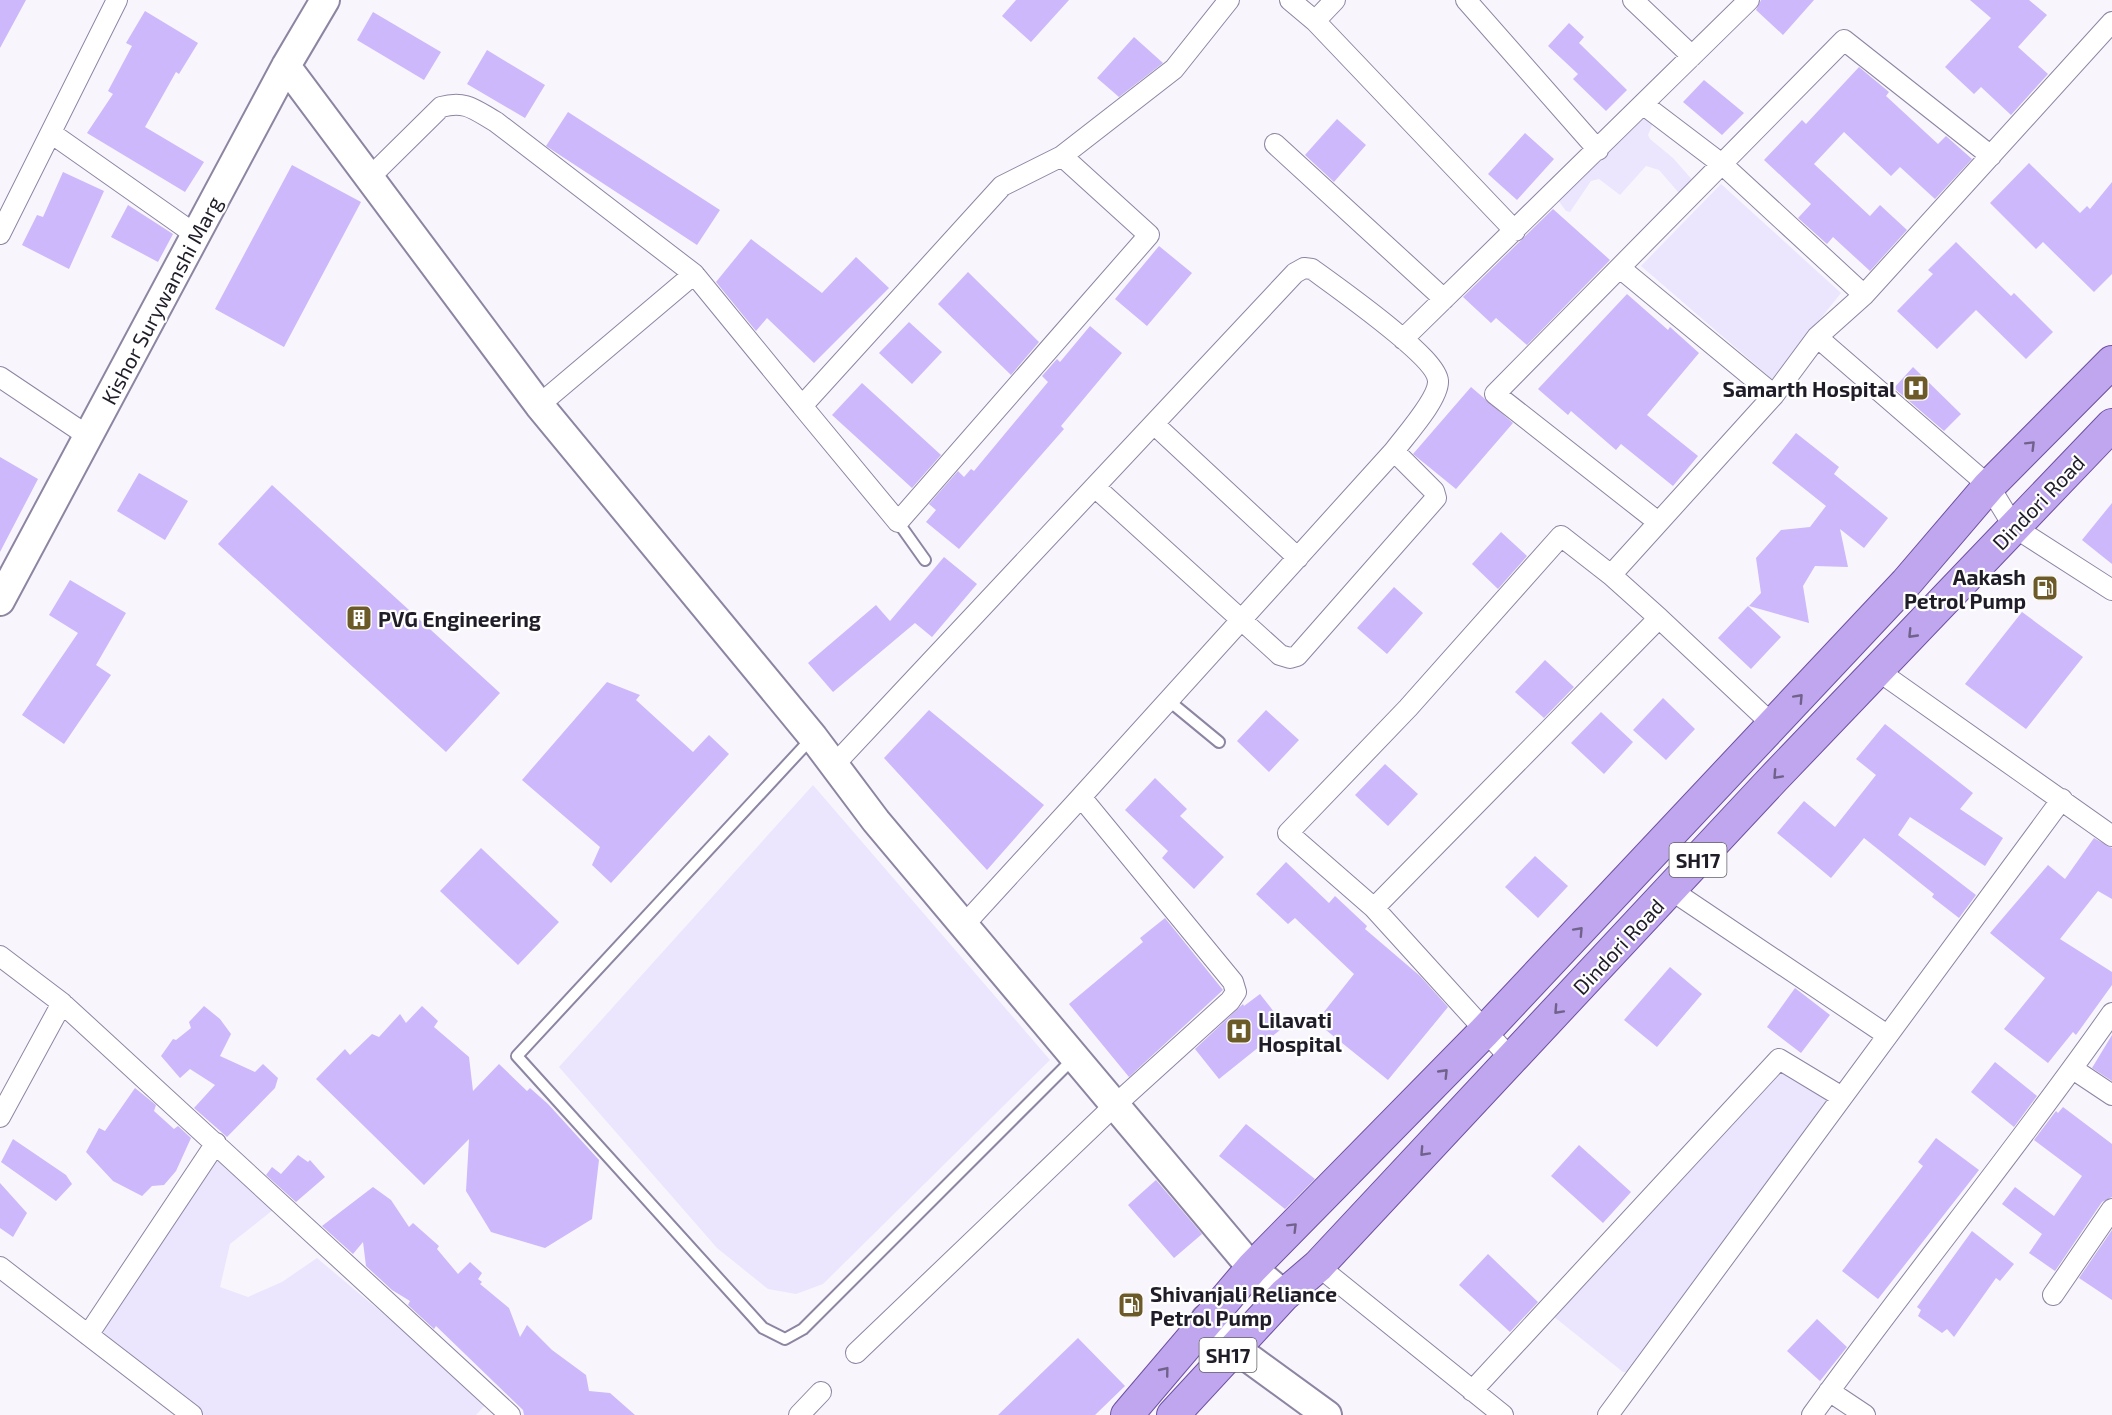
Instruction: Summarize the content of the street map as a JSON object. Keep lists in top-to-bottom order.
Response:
{
  "streets": {
    "main road": ["Dindori Road", "SH17"],
    "street": ["Kishor Surywanshi Marg"]
  },
  "places": {
    "hospital": ["Samarth Hospital", "Lilavati Hospital"],
    "fuel station": ["Aakash Petrol Pump", "Shivanjali Reliance Petrol Pump"],
    "building": ["PVG Engineering"]
  }
}
